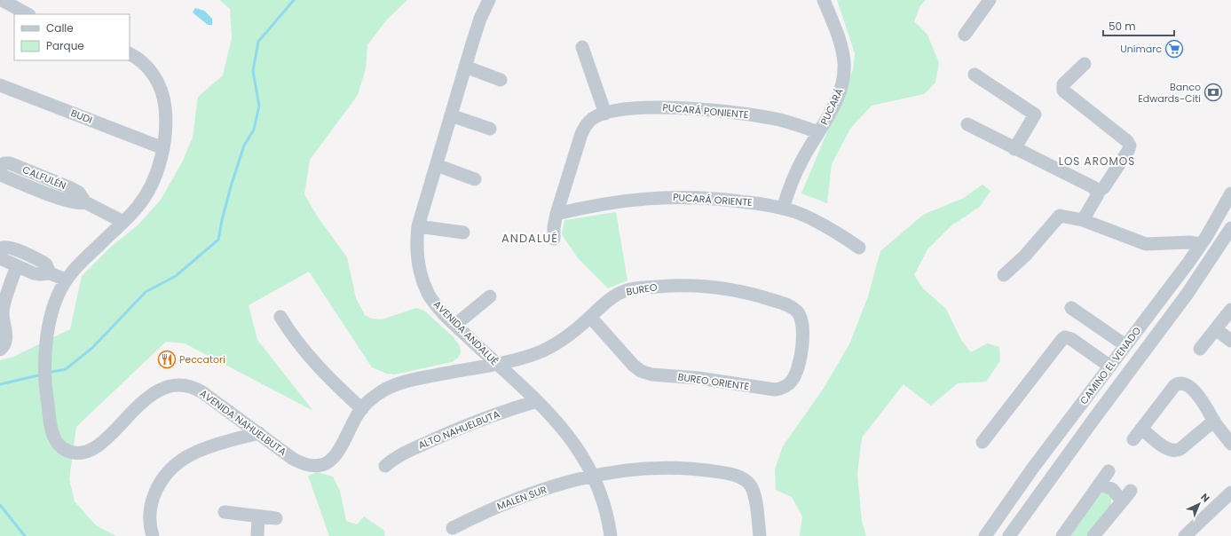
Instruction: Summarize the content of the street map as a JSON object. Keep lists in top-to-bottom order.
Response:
{
  "streets": {
    "street": [
      "PUCARÁ",
      "PUCARÁ PONIENTE",
      "BUDI",
      "CALFULÉN",
      "PUCARÁ ORIENTE",
      "BUREO",
      "AVENIDA ANDALUÉ",
      "CAMINO EL VENADO",
      "BUREO ORIENTE",
      "AVENIDA NAHUELBUTA",
      "ALTO NAHUELBUTA",
      "MALEN SUR"
    ]
  },
  "crossings": [
    ["PUCARÁ", "PUCARÁ PONIENTE"],
    ["PUCARÁ", "PUCARÁ ORIENTE"],
    ["PUCARÁ PONIENTE", "PUCARÁ ORIENTE"],
    ["BUDI", "AVENIDA NAHUELBUTA"],
    ["CALFULÉN", "AVENIDA NAHUELBUTA"],
    ["BUREO", "AVENIDA ANDALUÉ"],
    ["BUREO", "BUREO ORIENTE"],
    ["BUREO", "AVENIDA NAHUELBUTA"],
    ["AVENIDA ANDALUÉ", "AVENIDA NAHUELBUTA"],
    ["AVENIDA ANDALUÉ", "ALTO NAHUELBUTA"],
    ["AVENIDA ANDALUÉ", "MALEN SUR"]
  ],
  "districts": ["LOS AROMOS", "ANDALUÉ"],
  "places": {
    "supermarket": ["Unimarc"],
    "bank": ["Banco Edwards-Citi"],
    "restaurant": ["Peccatori"]
  },
  "legend": ["Calle", "Parque"],
  "scale_bar": "50 m",
  "north": "top right"
}
